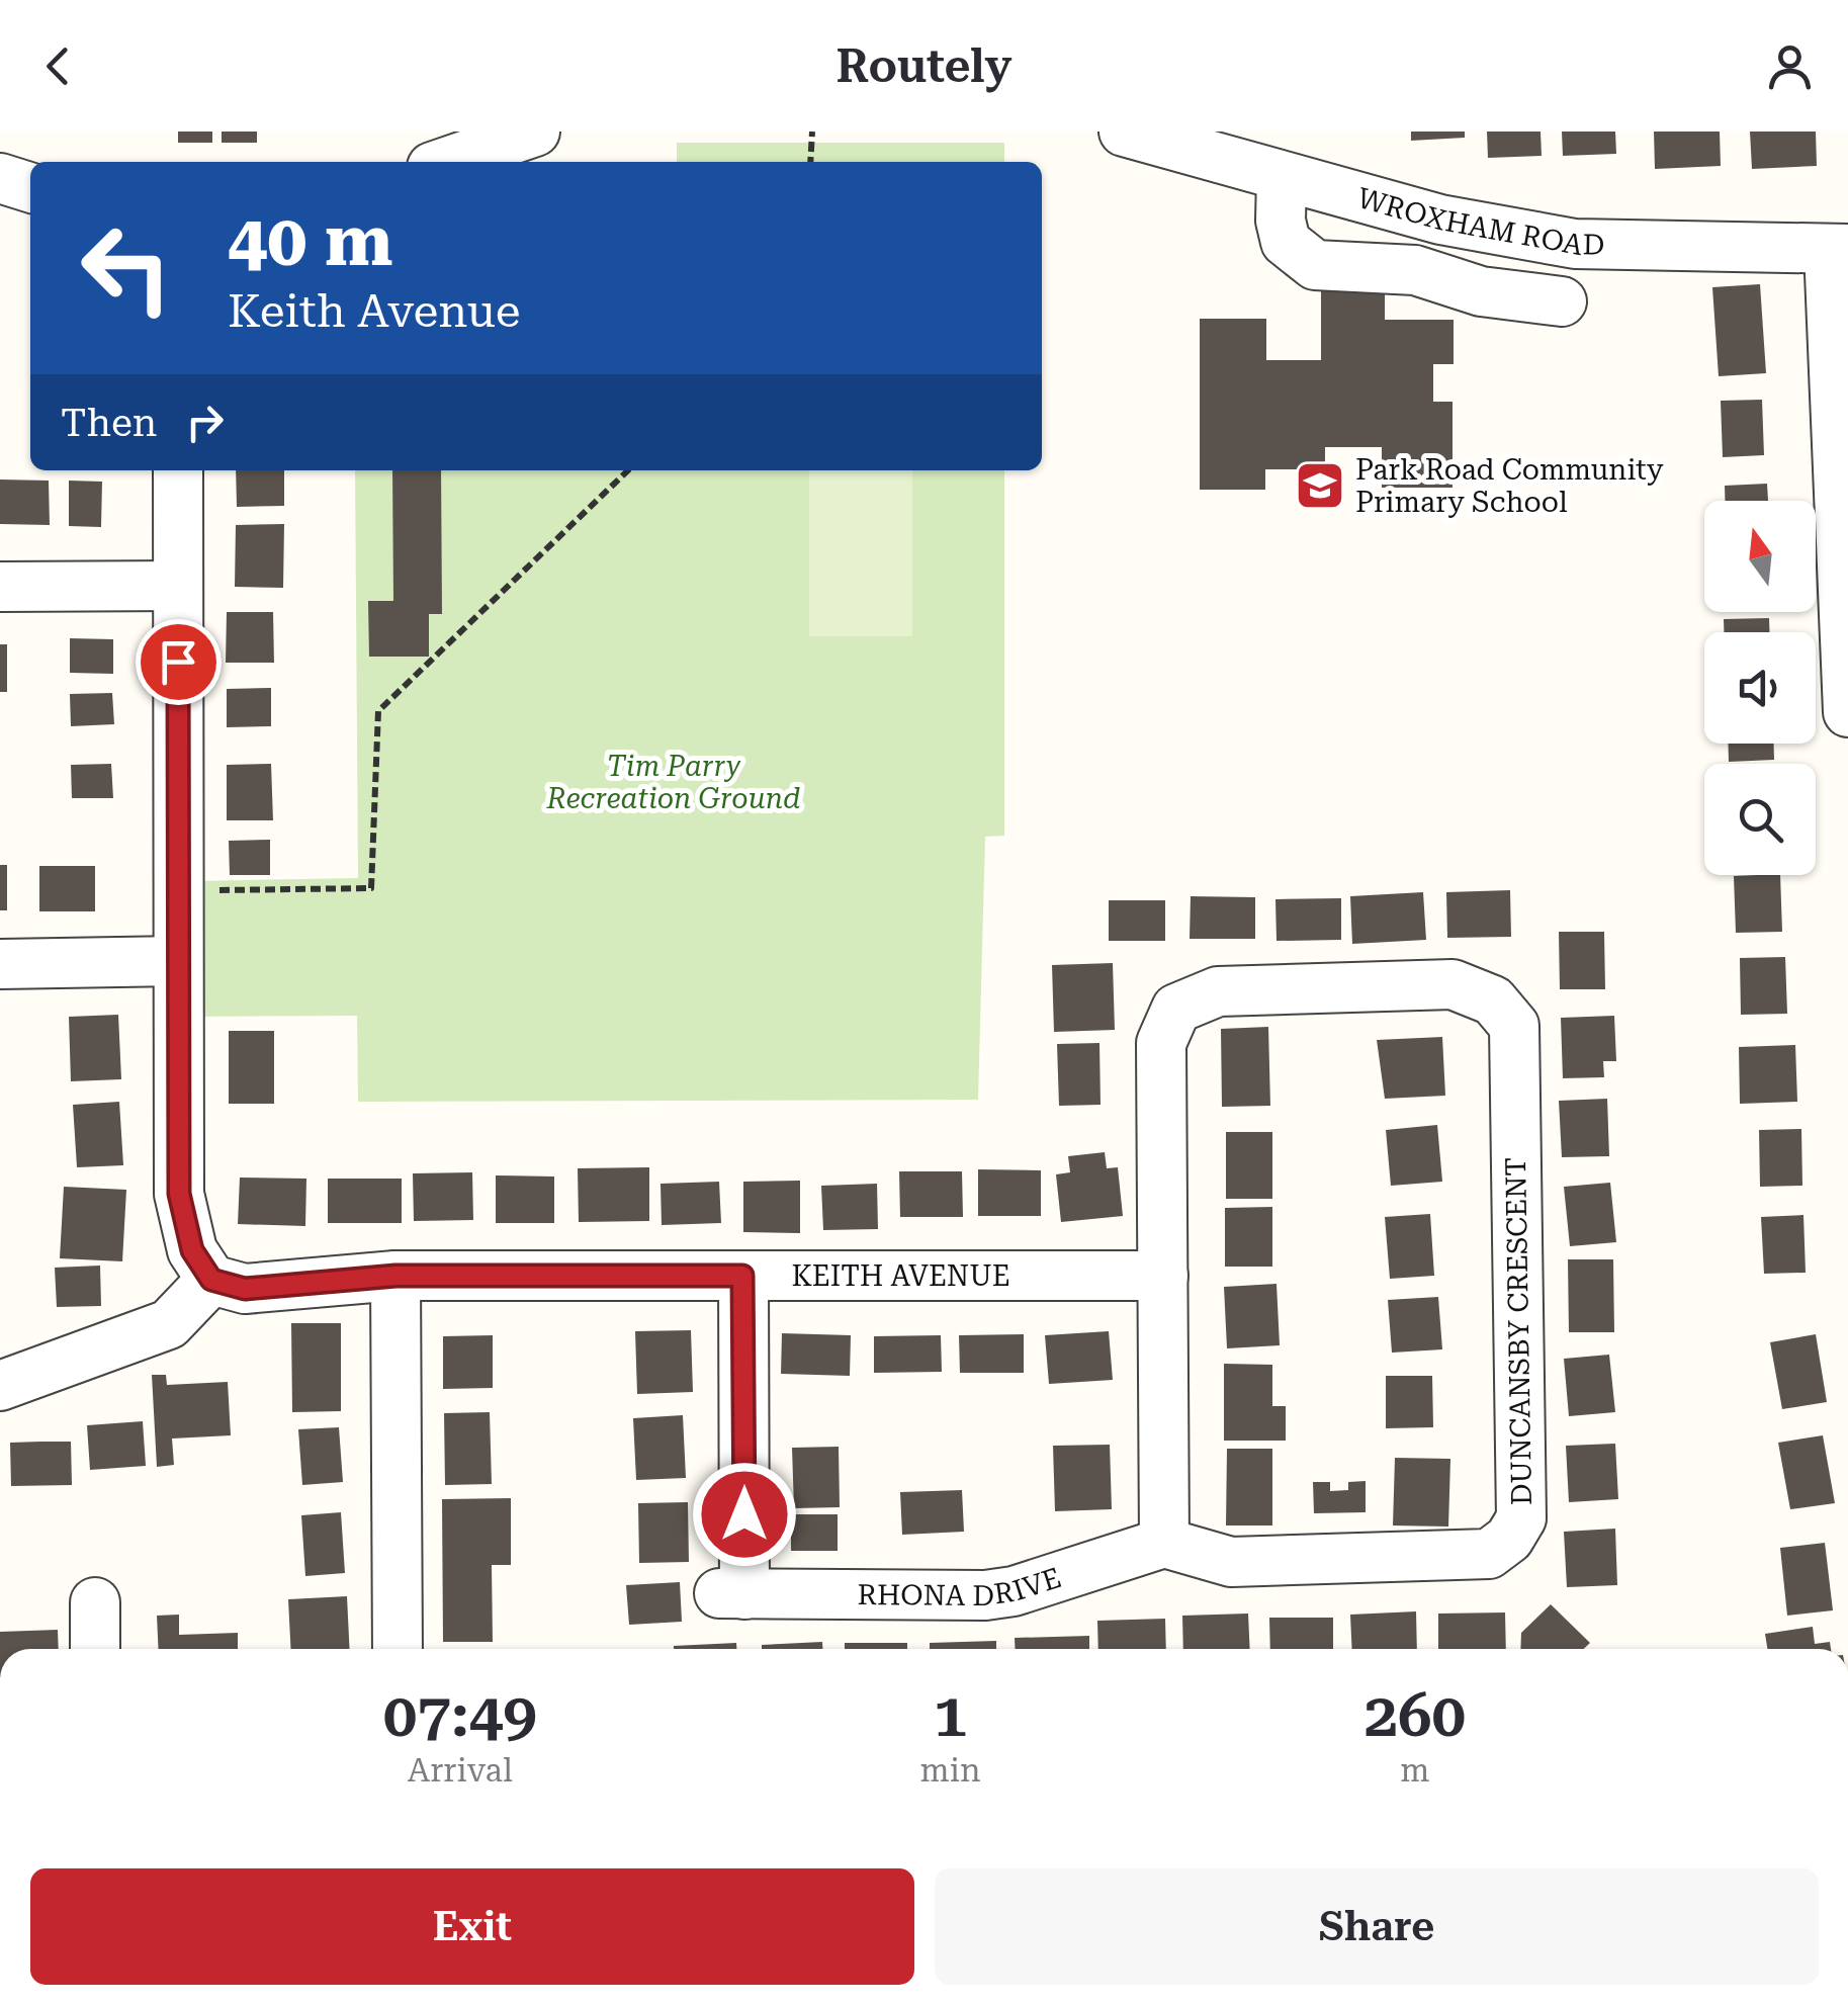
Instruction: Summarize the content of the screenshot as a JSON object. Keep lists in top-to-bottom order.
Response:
{
  "streets": {
    "street": [
      "WROXHAM ROAD",
      "KEITH AVENUE",
      "DUNCANSBY CRESCENT",
      "RHONA DRIVE"
    ]
  },
  "crossings": [
    ["KEITH AVENUE", "DUNCANSBY CRESCENT"],
    ["KEITH AVENUE", "RHONA DRIVE"],
    ["DUNCANSBY CRESCENT", "RHONA DRIVE"]
  ],
  "parks": ["Tim Parry Recreation Ground"],
  "places": {
    "school or university": ["Park Road Community Primary School"]
  },
  "north": "top",
  "page": {
    "header": "Routely",
    "turn": ["40 m", "Keith Avenue"],
    "then": "Then",
    "eta": [
      "07:49",
      "Arrival",
      "1",
      "min",
      "260",
      "m"
    ],
    "buttons": ["Exit", "Share"]
  }
}
